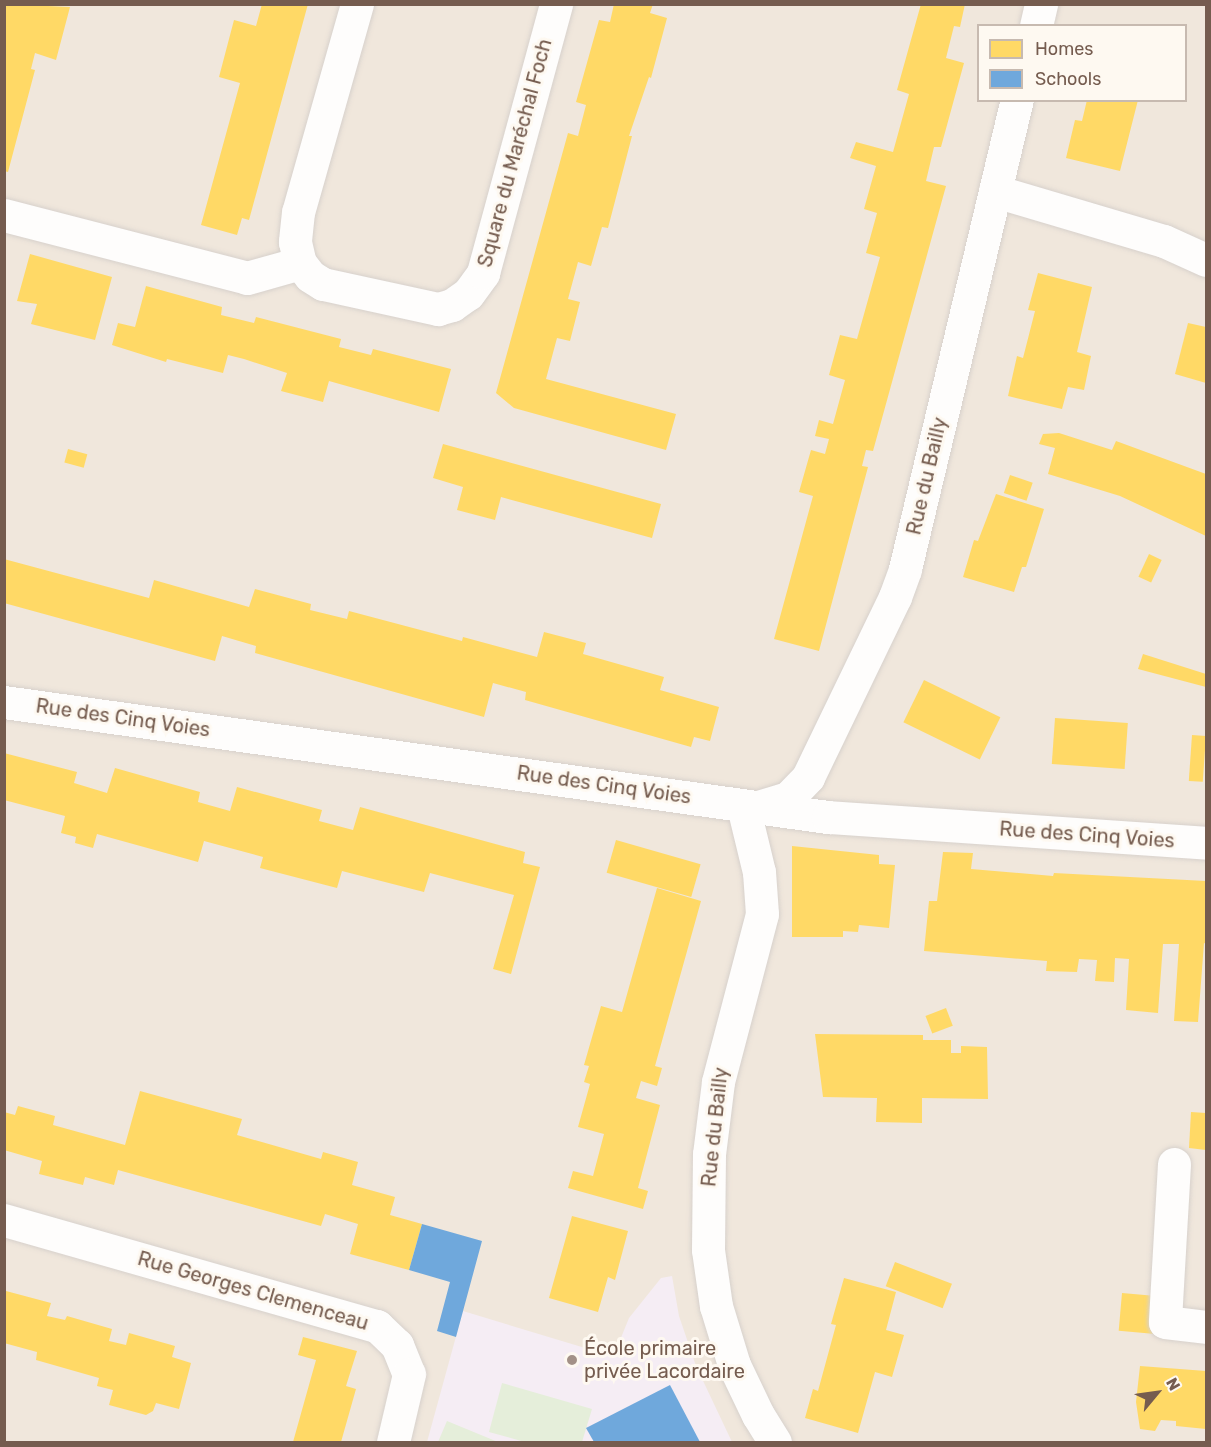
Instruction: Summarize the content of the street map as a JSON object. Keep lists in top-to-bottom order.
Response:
{
  "streets": {
    "street": [
      "Square du Maréchal Foch",
      "Rue du Bailly",
      "Rue des Cinq Voies",
      "Rue Georges Clemenceau"
    ]
  },
  "crossings": [
    ["Rue du Bailly", "Rue des Cinq Voies"]
  ],
  "places": ["École primaire privée Lacordaire"],
  "legend": ["Homes", "Schools"],
  "north": "top right"
}
